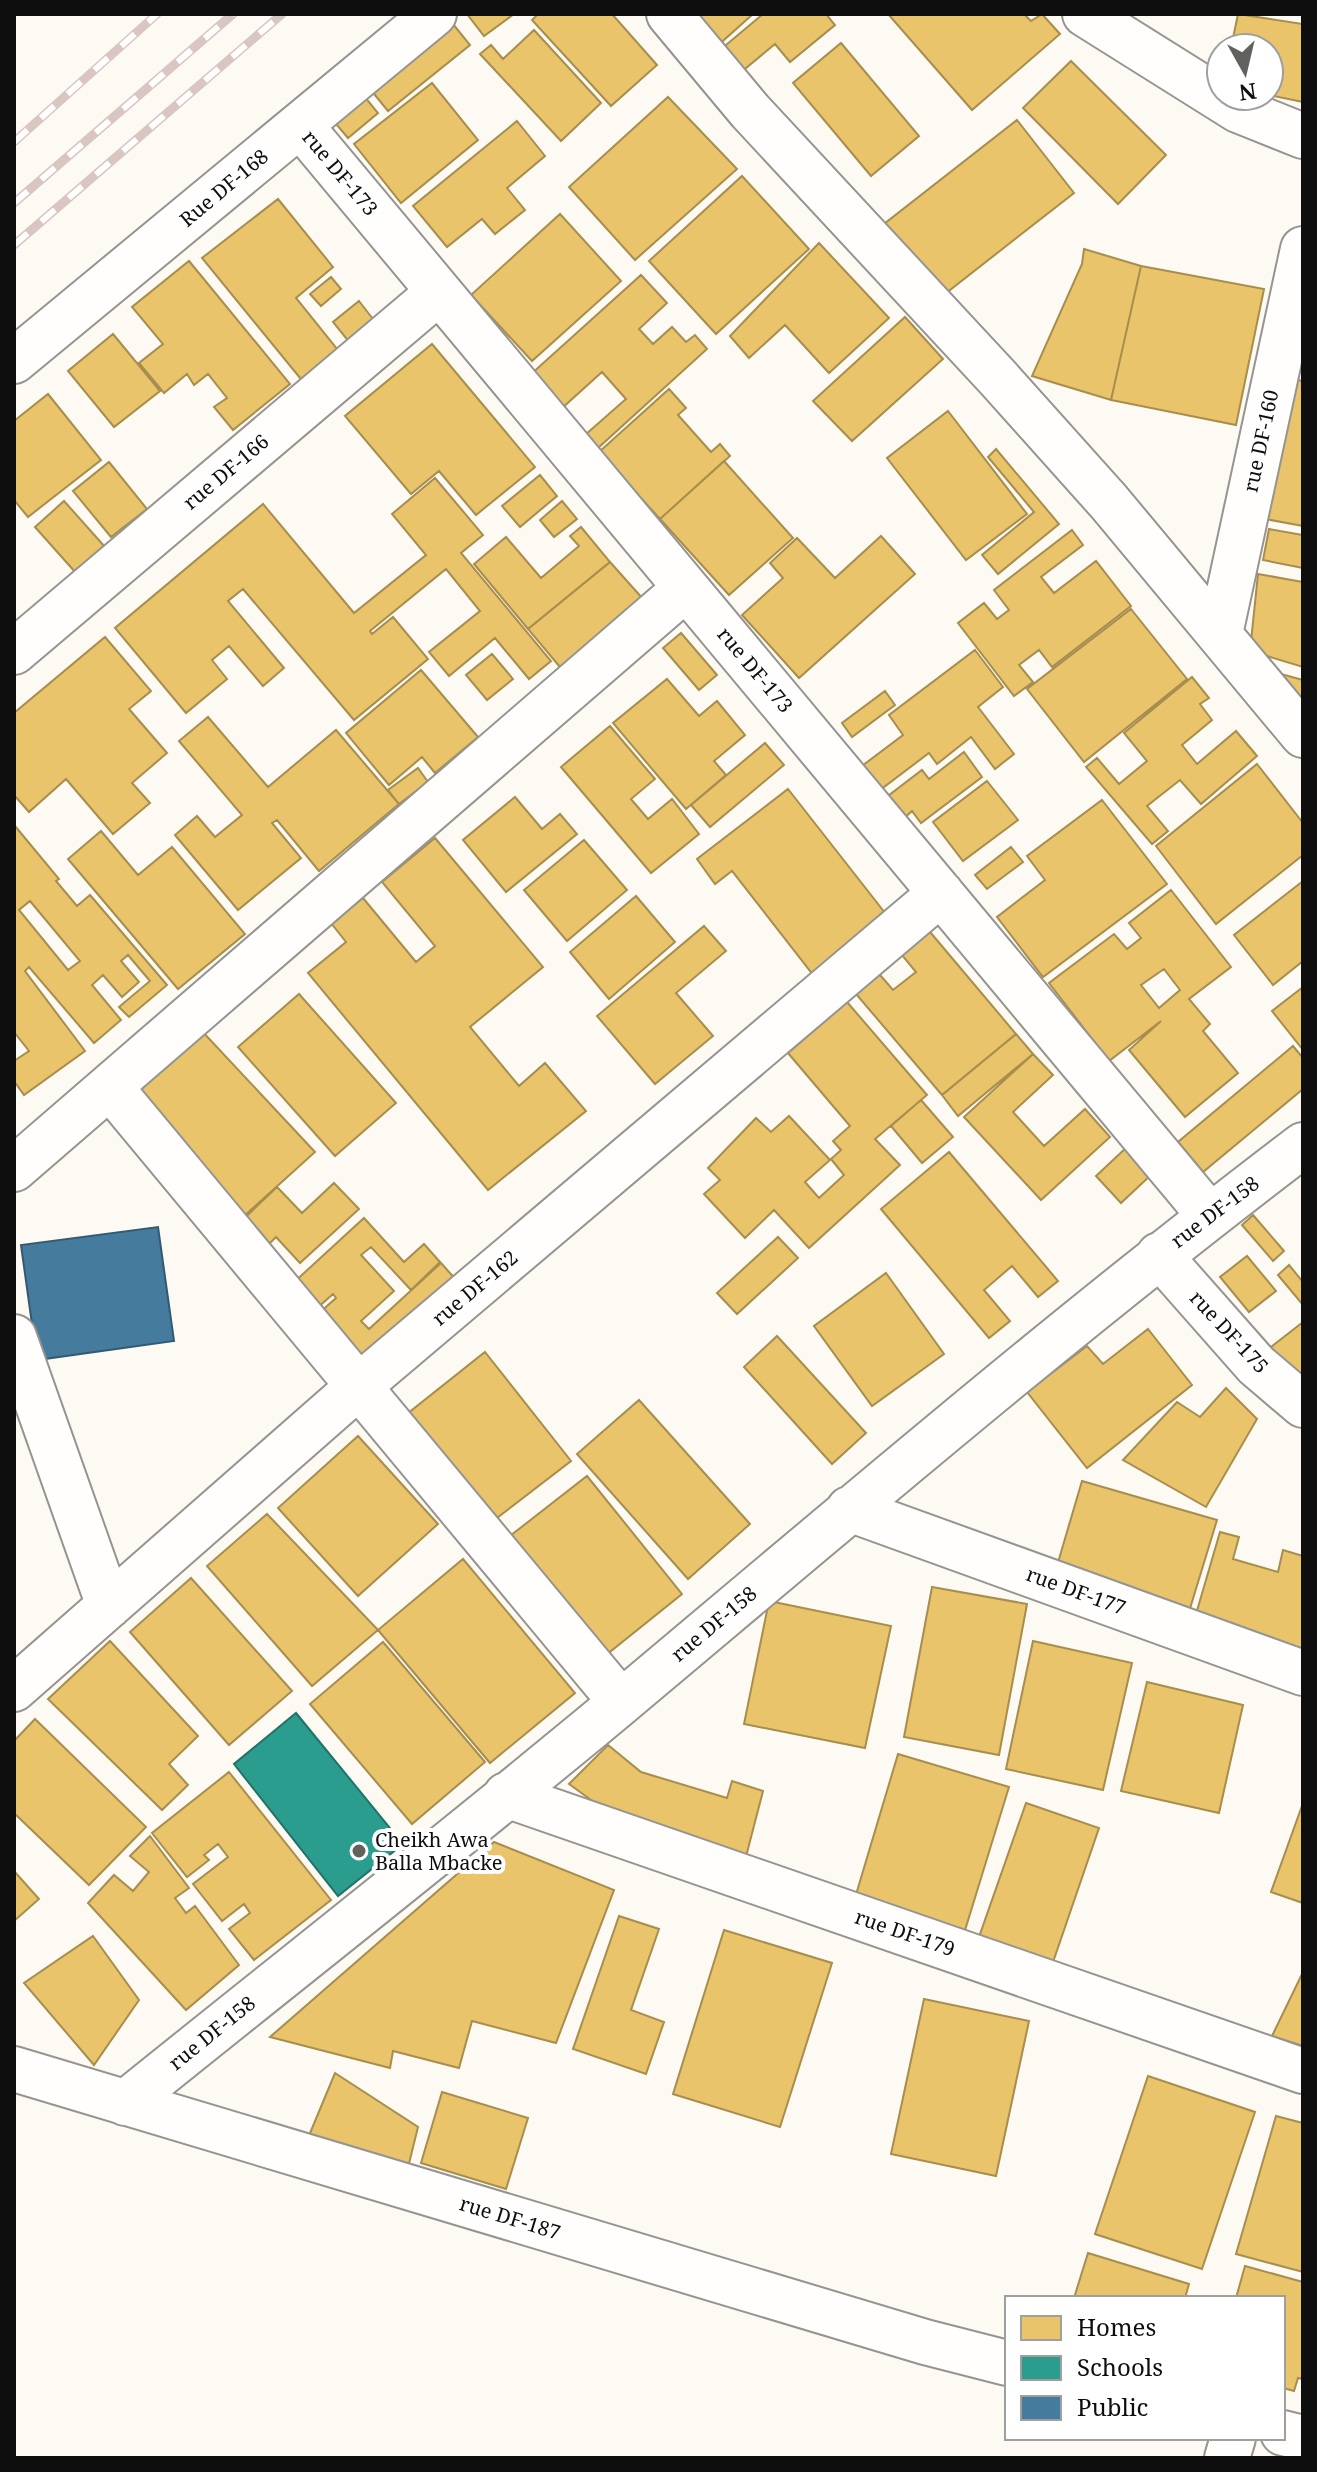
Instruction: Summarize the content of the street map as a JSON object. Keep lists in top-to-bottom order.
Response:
{
  "streets": {
    "street": [
      "rue DF-173",
      "Rue DF-168",
      "rue DF-160",
      "rue DF-166",
      "rue DF-158",
      "rue DF-162",
      "rue DF-175",
      "rue DF-177",
      "rue DF-179",
      "rue DF-187"
    ]
  },
  "crossings": [
    ["rue DF-173", "Rue DF-168"],
    ["rue DF-173", "rue DF-166"],
    ["rue DF-173", "rue DF-158"],
    ["rue DF-173", "rue DF-162"],
    ["rue DF-158", "rue DF-175"],
    ["rue DF-158", "rue DF-177"],
    ["rue DF-158", "rue DF-179"],
    ["rue DF-158", "rue DF-187"]
  ],
  "places": ["Cheikh Awa Balla Mbacke"],
  "legend": ["Homes", "Schools", "Public"],
  "north": "bottom"
}
